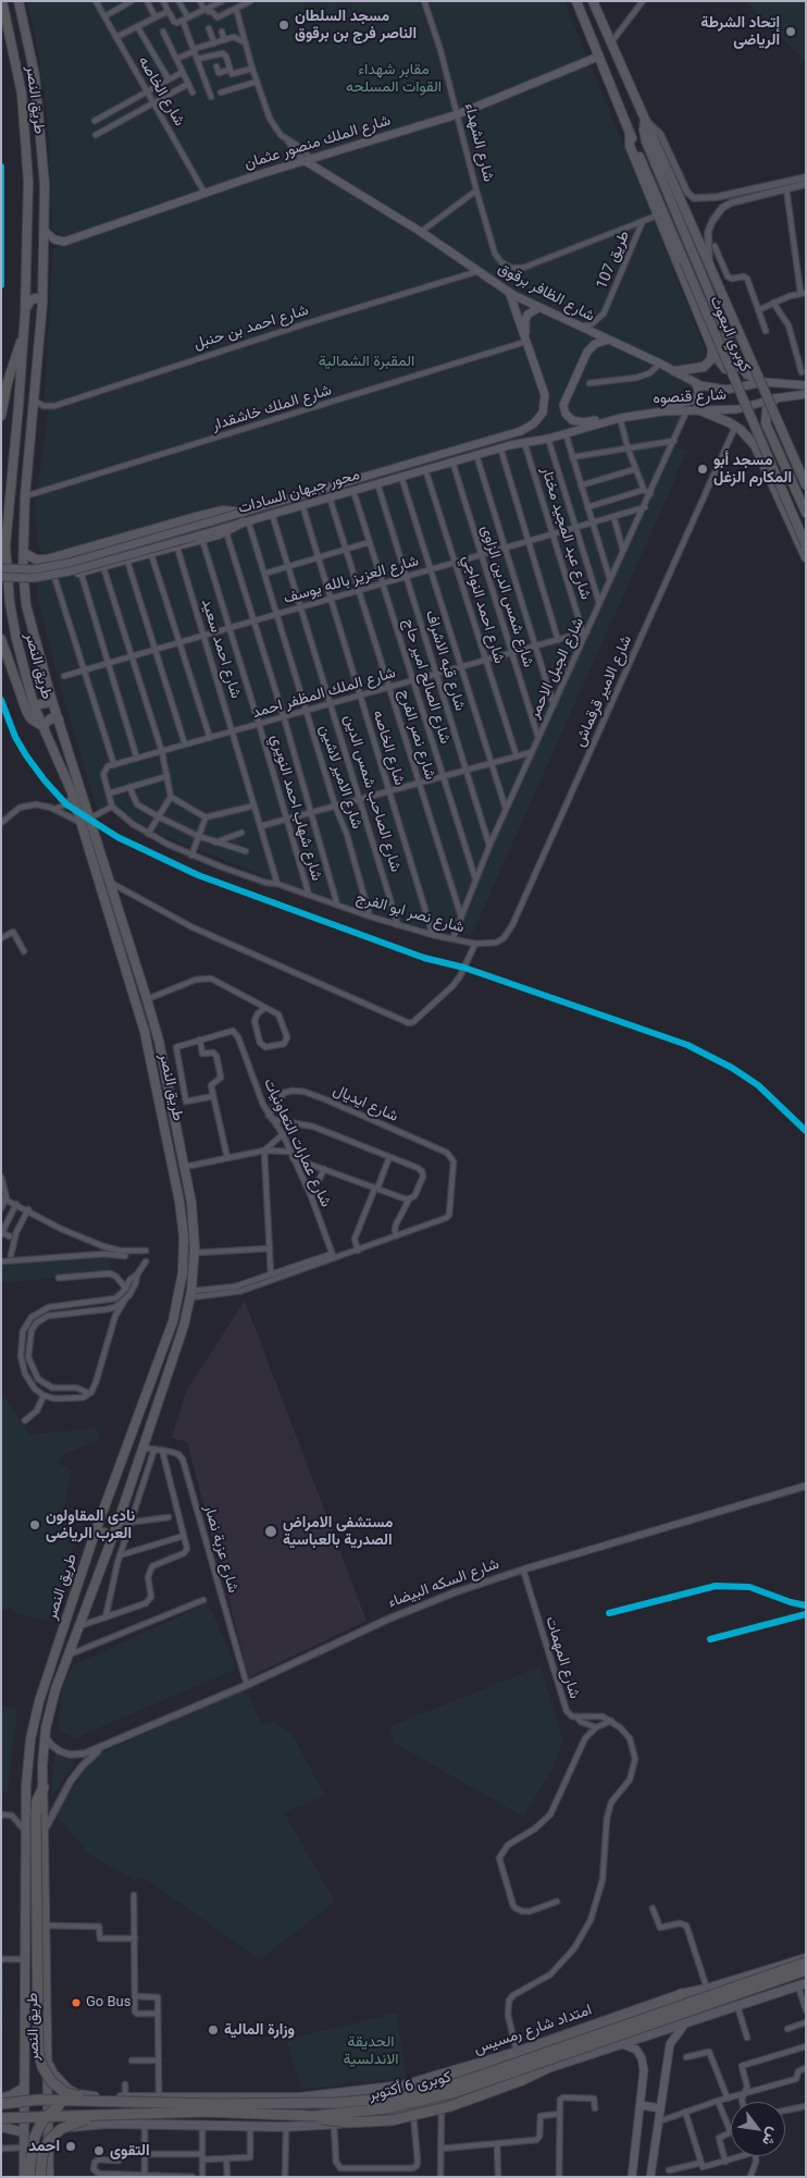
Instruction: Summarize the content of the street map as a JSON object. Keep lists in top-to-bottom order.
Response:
{
  "streets": {
    "highway": ["طريق النصر", "كوبري البعوث", "كوبرى 6 أكتوبر"],
    "main road": [
      "شارع الملك منصور عثمان",
      "شارع الظافر برقوق",
      "شارع قنصوه",
      "محور جيهان السادات",
      "امتداد شارع رمسيس"
    ],
    "street": [
      "شارع الخاصه",
      "شارع الشهداء",
      "طريق 107",
      "شارع احمد بن حنبل",
      "شارع الملك خاشقدار",
      "شارع عبد المجيد مختار",
      "شارع العزيز بالله يوسف",
      "شارع شمس الدين الزاوى",
      "شارع احمد النواجي",
      "شارع احمد سعيد",
      "شارع قبه الاشراف",
      "شارع الجبل الاحمر",
      "شارع الصالح امير حاج",
      "شارع الامير قرقماش",
      "شارع الملك المظفر احمد",
      "شارع نصر الفرج",
      "شارع الامير لاشين",
      "شارع الصاحب شمس الدين",
      "شارع شهاب احمد النويري",
      "شارع نصر ابو الفرج",
      "شارع ايديال",
      "شارع عمارات التعاونيات",
      "شارع عزبة نصار",
      "شارع السكه البيضاء",
      "شارع المهمات"
    ]
  },
  "crossings": [
    ["شارع الخاصه", "شارع الملك منصور عثمان"],
    ["شارع الخاصه", "محور جيهان السادات"],
    ["شارع الخاصه", "شارع العزيز بالله يوسف"],
    ["شارع الخاصه", "شارع الملك المظفر احمد"],
    ["شارع الخاصه", "شارع نصر ابو الفرج"],
    ["طريق النصر", "شارع الملك منصور عثمان"],
    ["طريق النصر", "شارع احمد بن حنبل"],
    ["طريق النصر", "شارع الملك خاشقدار"],
    ["طريق النصر", "شارع نصر ابو الفرج"],
    ["طريق النصر", "شارع عزبة نصار"],
    ["طريق النصر", "شارع السكه البيضاء"],
    ["طريق النصر", "امتداد شارع رمسيس"],
    ["شارع الملك منصور عثمان", "شارع الشهداء"],
    ["شارع الملك منصور عثمان", "شارع الظافر برقوق"],
    ["شارع الشهداء", "طريق 107"],
    ["طريق 107", "شارع الظافر برقوق"],
    ["شارع الظافر برقوق", "شارع احمد بن حنبل"],
    ["شارع قنصوه", "محور جيهان السادات"],
    ["شارع قنصوه", "شارع الجبل الاحمر"],
    ["شارع الملك خاشقدار", "محور جيهان السادات"],
    ["محور جيهان السادات", "شارع عبد المجيد مختار"],
    ["محور جيهان السادات", "شارع شمس الدين الزاوى"],
    ["محور جيهان السادات", "شارع احمد النواجي"],
    ["محور جيهان السادات", "شارع قبه الاشراف"],
    ["محور جيهان السادات", "شارع الصالح امير حاج"],
    ["محور جيهان السادات", "شارع نصر الفرج"],
    ["محور جيهان السادات", "شارع الامير لاشين"],
    ["محور جيهان السادات", "شارع الصاحب شمس الدين"],
    ["شارع عبد المجيد مختار", "شارع العزيز بالله يوسف"],
    ["شارع عبد المجيد مختار", "شارع الجبل الاحمر"],
    ["شارع عبد المجيد مختار", "شارع الملك المظفر احمد"],
    ["شارع العزيز بالله يوسف", "شارع شمس الدين الزاوى"],
    ["شارع العزيز بالله يوسف", "شارع احمد النواجي"],
    ["شارع العزيز بالله يوسف", "شارع احمد سعيد"],
    ["شارع العزيز بالله يوسف", "شارع قبه الاشراف"],
    ["شارع العزيز بالله يوسف", "شارع الجبل الاحمر"],
    ["شارع العزيز بالله يوسف", "شارع الصالح امير حاج"],
    ["شارع العزيز بالله يوسف", "شارع نصر الفرج"],
    ["شارع العزيز بالله يوسف", "شارع الامير لاشين"],
    ["شارع العزيز بالله يوسف", "شارع الصاحب شمس الدين"],
    ["شارع العزيز بالله يوسف", "شارع شهاب احمد النويري"],
    ["شارع شمس الدين الزاوى", "شارع الجبل الاحمر"],
    ["شارع شمس الدين الزاوى", "شارع الملك المظفر احمد"],
    ["شارع احمد النواجي", "شارع الملك المظفر احمد"],
    ["شارع احمد سعيد", "شارع الملك المظفر احمد"],
    ["شارع احمد سعيد", "شارع نصر ابو الفرج"],
    ["شارع قبه الاشراف", "شارع الجبل الاحمر"],
    ["شارع قبه الاشراف", "شارع الملك المظفر احمد"],
    ["شارع الجبل الاحمر", "شارع الصالح امير حاج"],
    ["شارع الجبل الاحمر", "شارع الملك المظفر احمد"],
    ["شارع الجبل الاحمر", "شارع نصر الفرج"],
    ["شارع الجبل الاحمر", "شارع نصر ابو الفرج"],
    ["شارع الصالح امير حاج", "شارع الملك المظفر احمد"],
    ["شارع الامير قرقماش", "شارع نصر ابو الفرج"],
    ["شارع الملك المظفر احمد", "شارع نصر الفرج"],
    ["شارع الملك المظفر احمد", "شارع الامير لاشين"],
    ["شارع الملك المظفر احمد", "شارع الصاحب شمس الدين"],
    ["شارع الملك المظفر احمد", "شارع شهاب احمد النويري"],
    ["شارع الامير لاشين", "شارع نصر ابو الفرج"],
    ["شارع الصاحب شمس الدين", "شارع نصر ابو الفرج"],
    ["شارع شهاب احمد النويري", "شارع نصر ابو الفرج"],
    ["شارع ايديال", "شارع عمارات التعاونيات"],
    ["شارع عزبة نصار", "شارع السكه البيضاء"],
    ["شارع السكه البيضاء", "شارع المهمات"]
  ],
  "parks": ["مقابر شهداء القوات المسلحه", "المقبرة الشمالية", "الحديقة الاندلسية"],
  "places": [
    "مسجد السلطان الناصر فرج بن برقوق",
    "إتحاد الشرطة الرياضى",
    "مسجد أبو المكارم الزغل",
    "نادى المقاولون العرب الرياضى",
    "مستشفى الامراض الصدرية بالعباسية",
    "Go Bus",
    "وزارة المالية",
    "احمد",
    "التقوى"
  ],
  "north": "bottom right"
}
